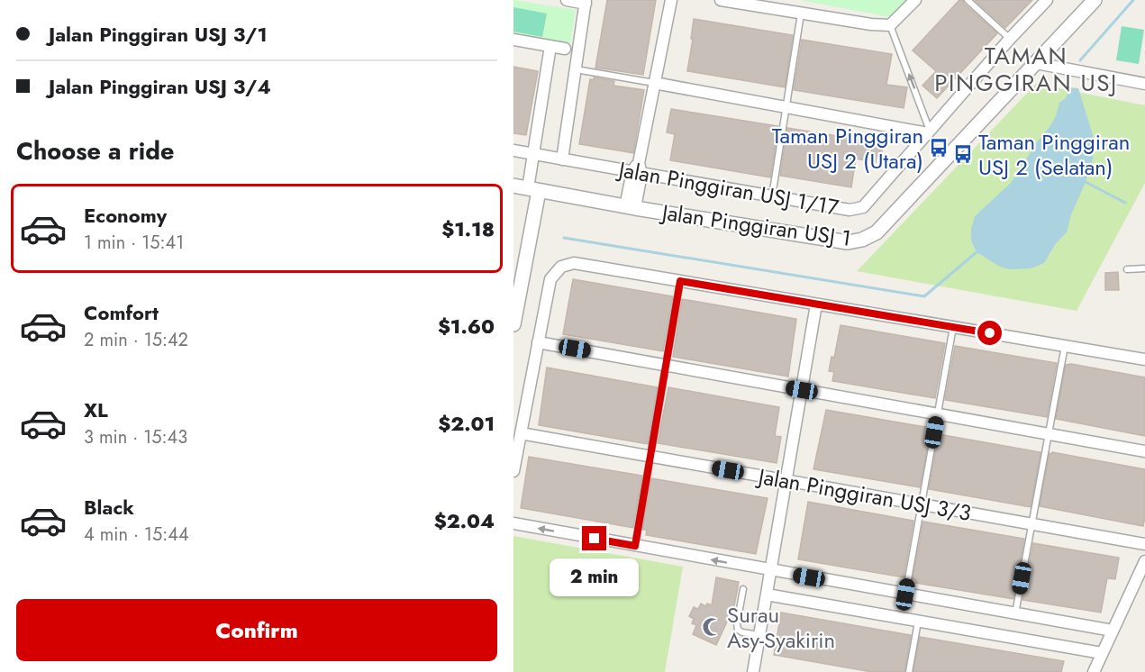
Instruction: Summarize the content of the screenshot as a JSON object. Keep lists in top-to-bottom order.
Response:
{
  "streets": {
    "street": ["Jalan Pinggiran USJ 1/17", "Jalan Pinggiran USJ 1", "Jalan Pinggiran USJ 3/3"]
  },
  "districts": ["TAMAN PINGGIRAN USJ"],
  "places": {
    "bus stop": ["Taman Pinggiran USJ 2 (Utara)", "Taman Pinggiran USJ 2 (Selatan)"],
    "mosque": ["Surau Asy-Syakirin"]
  },
  "page": {
    "banner": ["Jalan Pinggiran USJ 3/1", "Jalan Pinggiran USJ 3/4"],
    "heading": "Choose a ride",
    "list": [
      {
        "name": "Economy",
        "note": "1 min · 15:41",
        "value": "$1.18"
      },
      {
        "name": "Comfort",
        "note": "2 min · 15:42",
        "value": "$1.60"
      },
      {
        "name": "XL",
        "note": "3 min · 15:43",
        "value": "$2.01"
      },
      {
        "name": "Black",
        "note": "4 min · 15:44",
        "value": "$2.04"
      }
    ],
    "bubble": "2 min",
    "buttons": "Confirm"
  }
}
